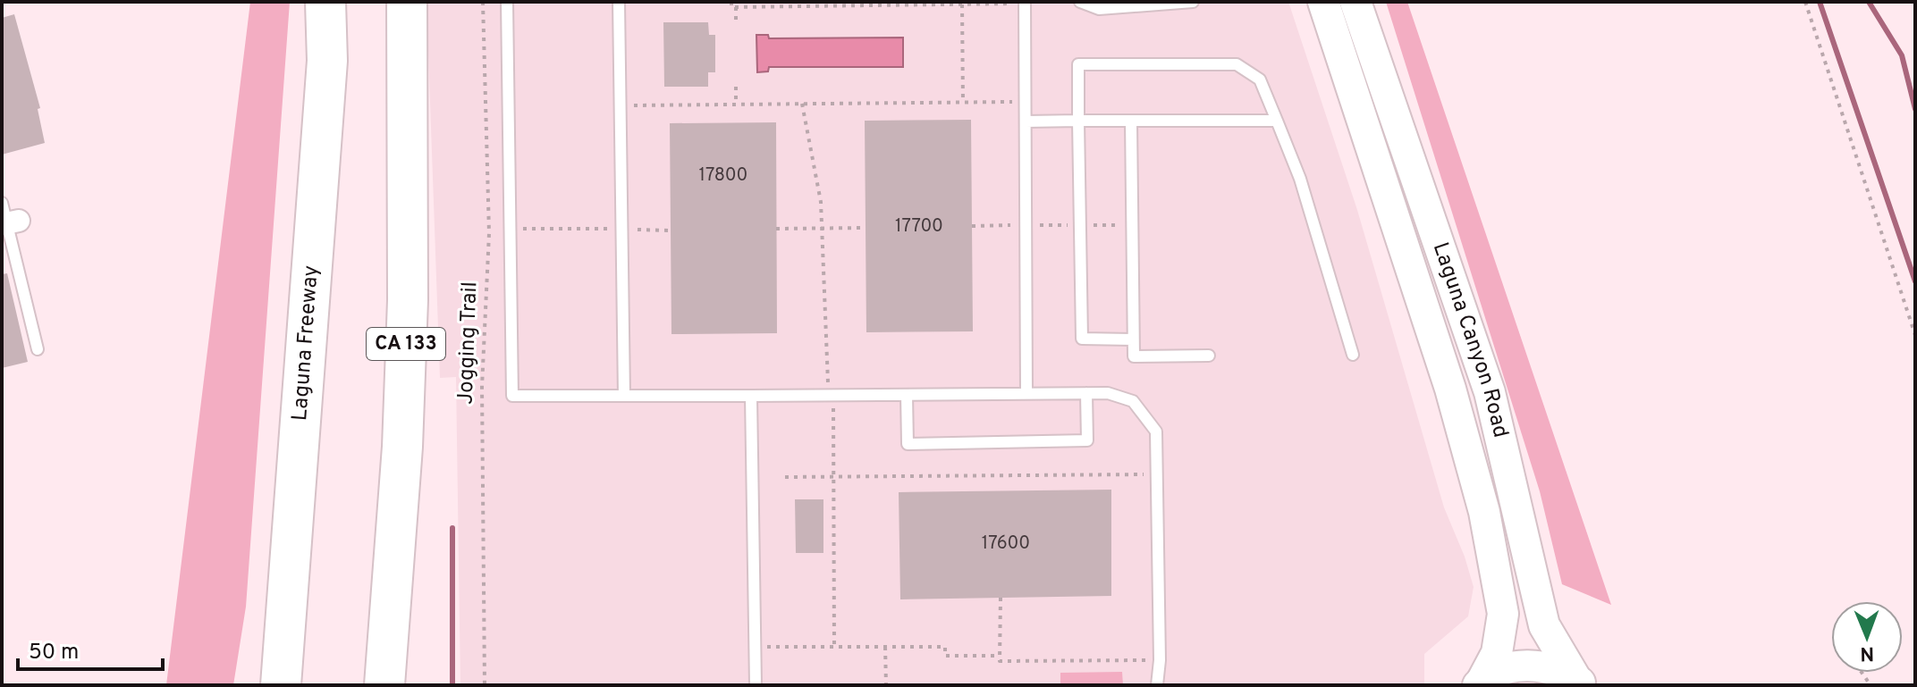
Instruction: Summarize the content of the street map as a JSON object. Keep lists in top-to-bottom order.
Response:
{
  "streets": {
    "highway": ["Laguna Freeway", "CA 133"],
    "main road": ["Laguna Canyon Road"],
    "path": ["Jogging Trail"]
  },
  "house_numbers": ["17800", "17700", "17600"],
  "scale_bar": "50 m",
  "north": "bottom"
}
